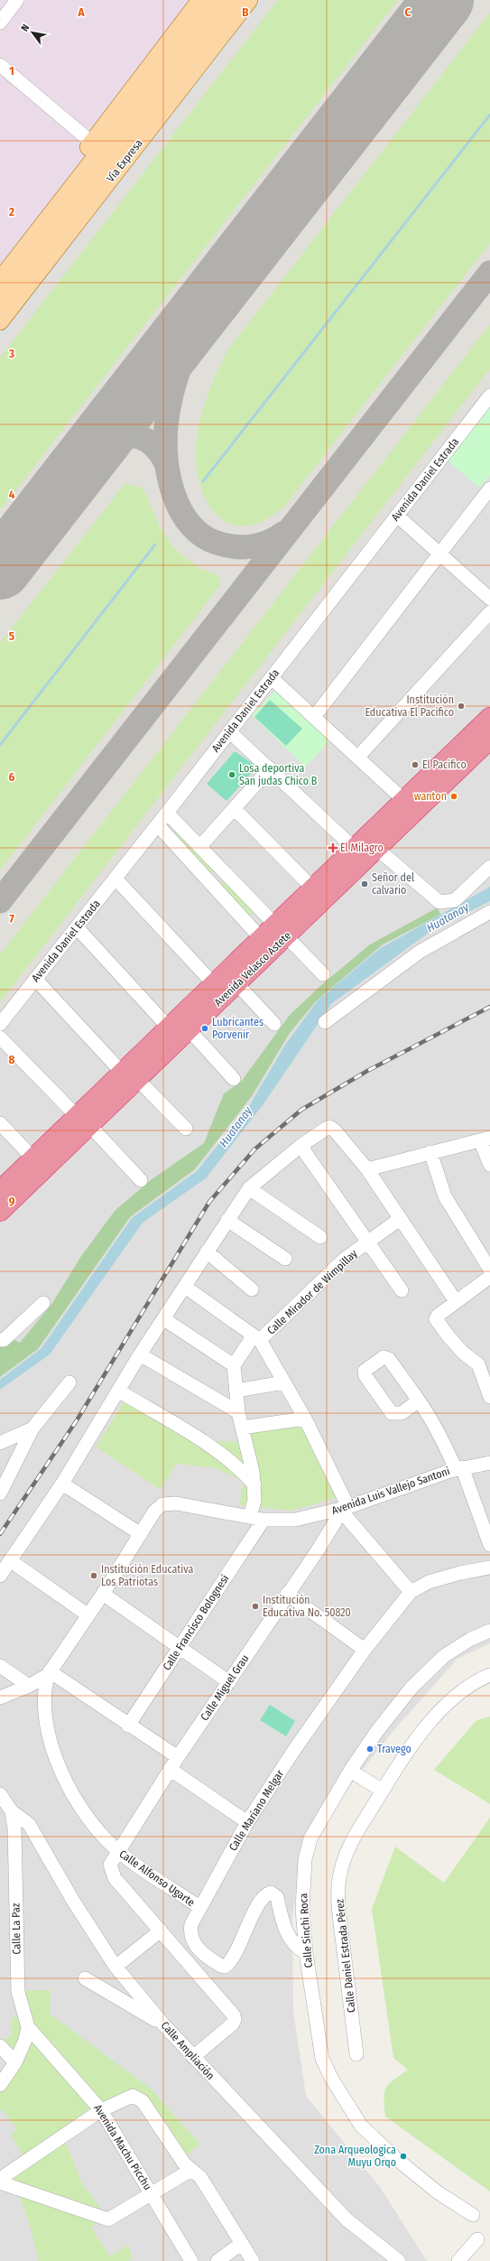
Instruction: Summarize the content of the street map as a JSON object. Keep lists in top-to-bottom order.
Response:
{
  "streets": {
    "highway": ["Avenida Velasco Astete"],
    "main road": ["Vía Expresa"],
    "street": [
      "Avenida Daniel Estrada",
      "Calle Mirador de Wimpillay",
      "Avenida Luis Vallejo Santoni",
      "Calle Francisco Bolognesi",
      "Calle Miguel Grau",
      "Calle Mariano Melgar",
      "Calle Alfonso Ugarte",
      "Calle La Paz",
      "Calle Sinchi Roca",
      "Calle Daniel Estrada Pérez",
      "Calle Ampliación",
      "Avenida Machu Picchu"
    ]
  },
  "crossings": [
    ["Calle Mirador de Wimpillay", "Calle Francisco Bolognesi"],
    ["Avenida Luis Vallejo Santoni", "Calle Francisco Bolognesi"],
    ["Avenida Luis Vallejo Santoni", "Calle Miguel Grau"],
    ["Avenida Luis Vallejo Santoni", "Calle Alfonso Ugarte"],
    ["Calle Miguel Grau", "Calle Alfonso Ugarte"],
    ["Calle Mariano Melgar", "Calle Alfonso Ugarte"],
    ["Calle Mariano Melgar", "Calle Sinchi Roca"],
    ["Calle La Paz", "Calle Ampliación"],
    ["Calle La Paz", "Avenida Machu Picchu"]
  ],
  "water": ["Huatanay"],
  "places": {
    "other": [
      "Institución Educativa El Pacifico",
      "El Pacifico",
      "Losa deportiva San judas Chico B",
      "wanton",
      "Señor del calvario",
      "Lubricantes Porvenir",
      "Institución Educativa Los Patriotas",
      "Institución Educativa No. 50820",
      "Travego",
      "Zona Arqueologica Muyu Orqo"
    ],
    "health": ["El Milagro"]
  },
  "north": "top left",
  "grid": {
    "columns": ["A", "B", "C"],
    "rows": [
      "1",
      "2",
      "3",
      "4",
      "5",
      "6",
      "7",
      "8",
      "9"
    ]
  }
}
